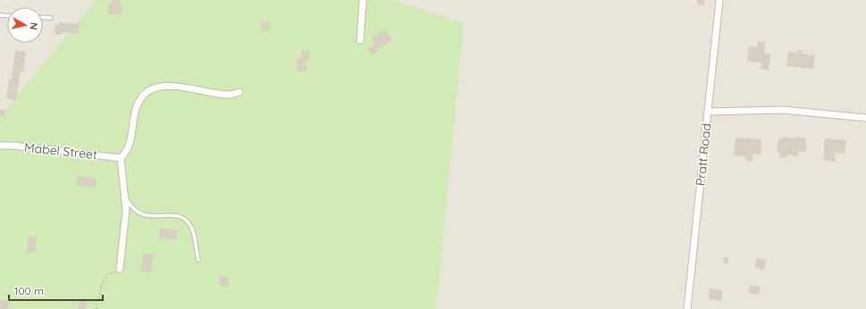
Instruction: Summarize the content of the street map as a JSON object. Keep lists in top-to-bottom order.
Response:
{
  "streets": {
    "street": ["Mabel Street", "Pratt Road"]
  },
  "scale_bar": "100 m",
  "north": "right"
}
